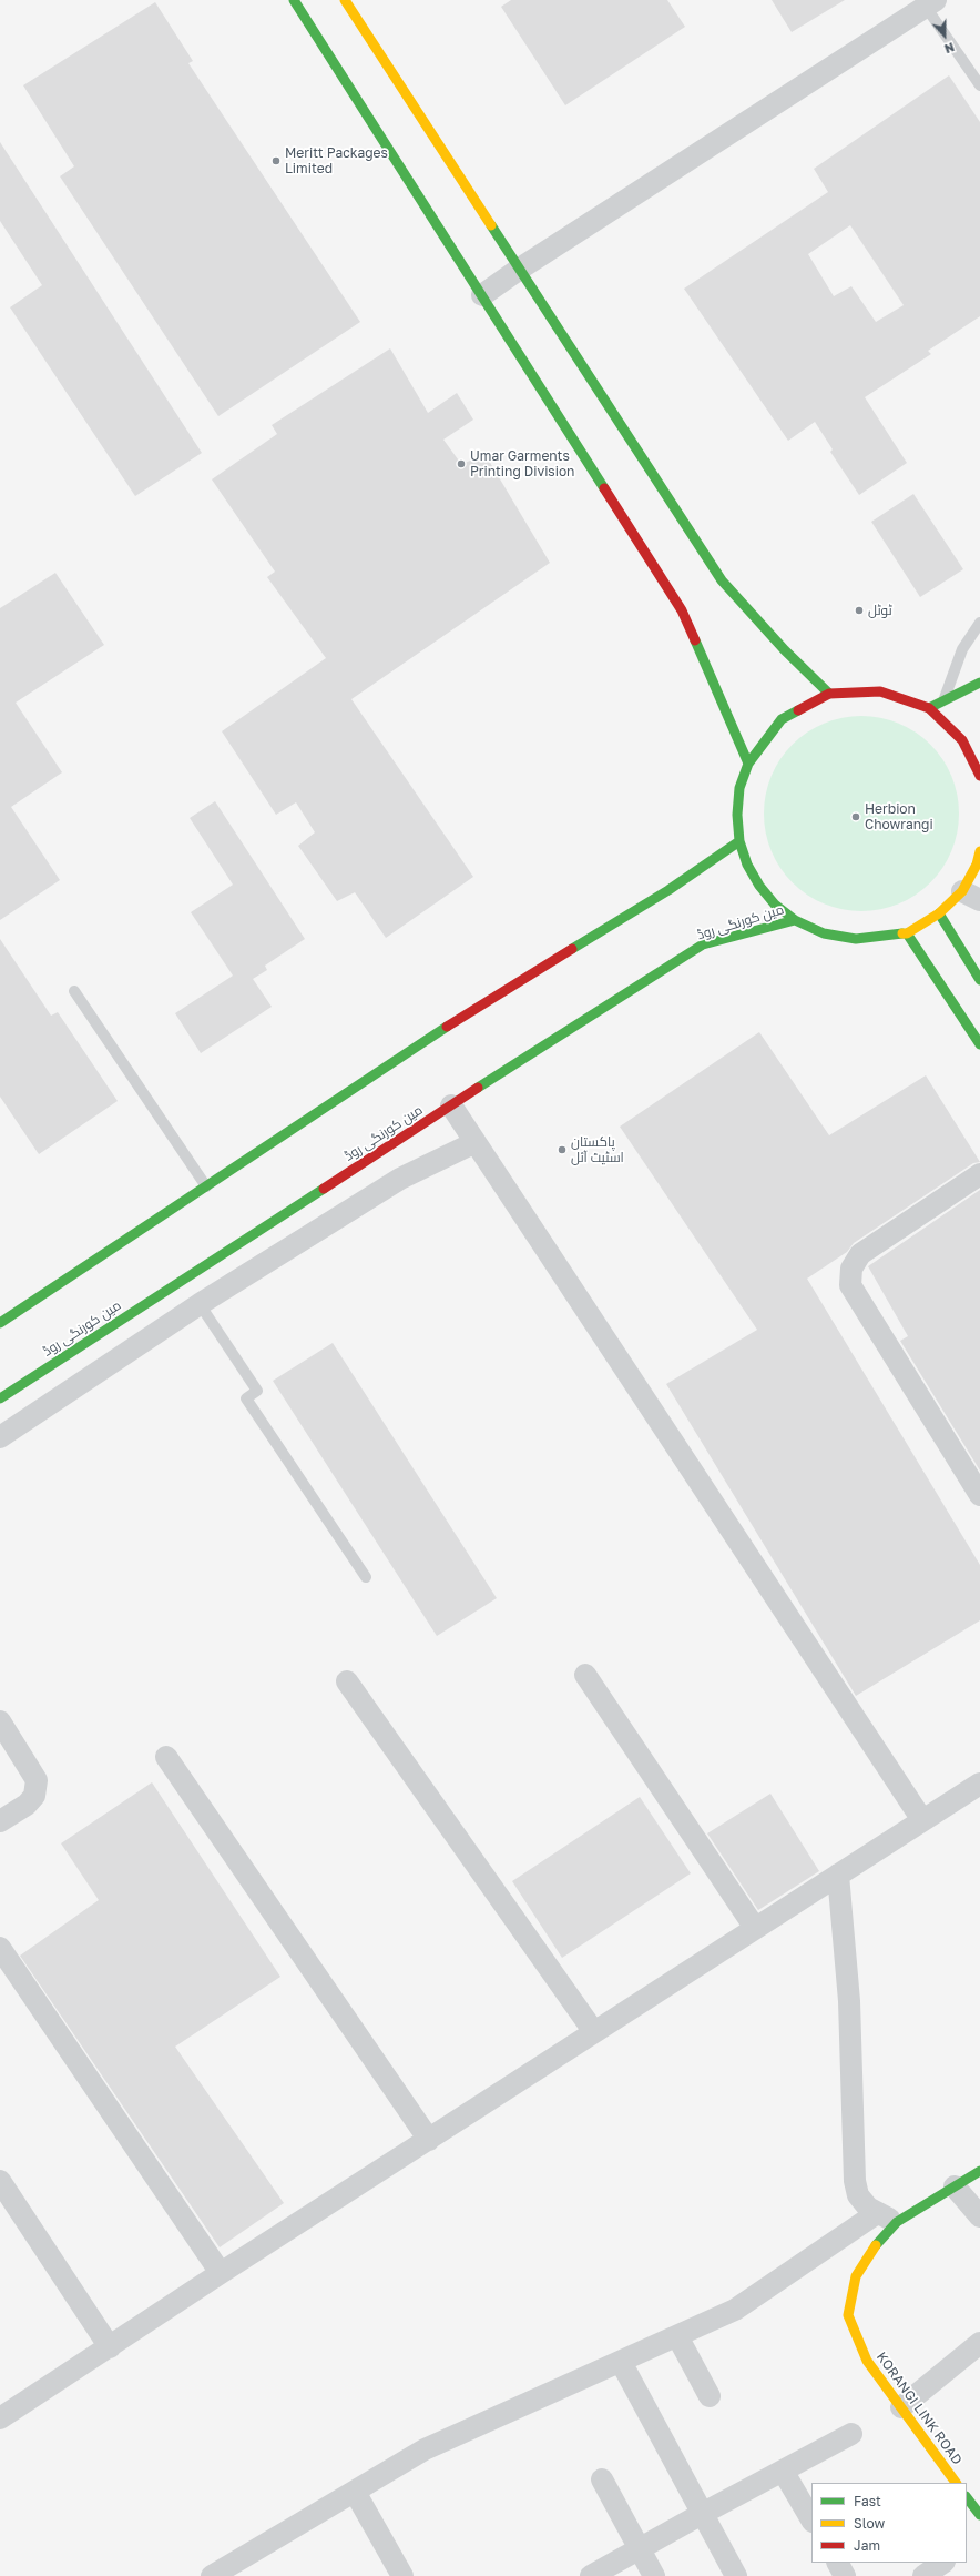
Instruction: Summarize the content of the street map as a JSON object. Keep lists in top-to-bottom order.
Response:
{
  "streets": {
    "main road": ["مین کورنگی روڈ", "KORANGI LINK ROAD"]
  },
  "places": [
    "Meritt Packages Limited",
    "Umar Garments Printing Division",
    "ٹوٹل",
    "Herbion Chowrangi",
    "پاکستان اسٹیٹ آئل"
  ],
  "legend": ["Fast", "Slow", "Jam"],
  "north": "bottom"
}
